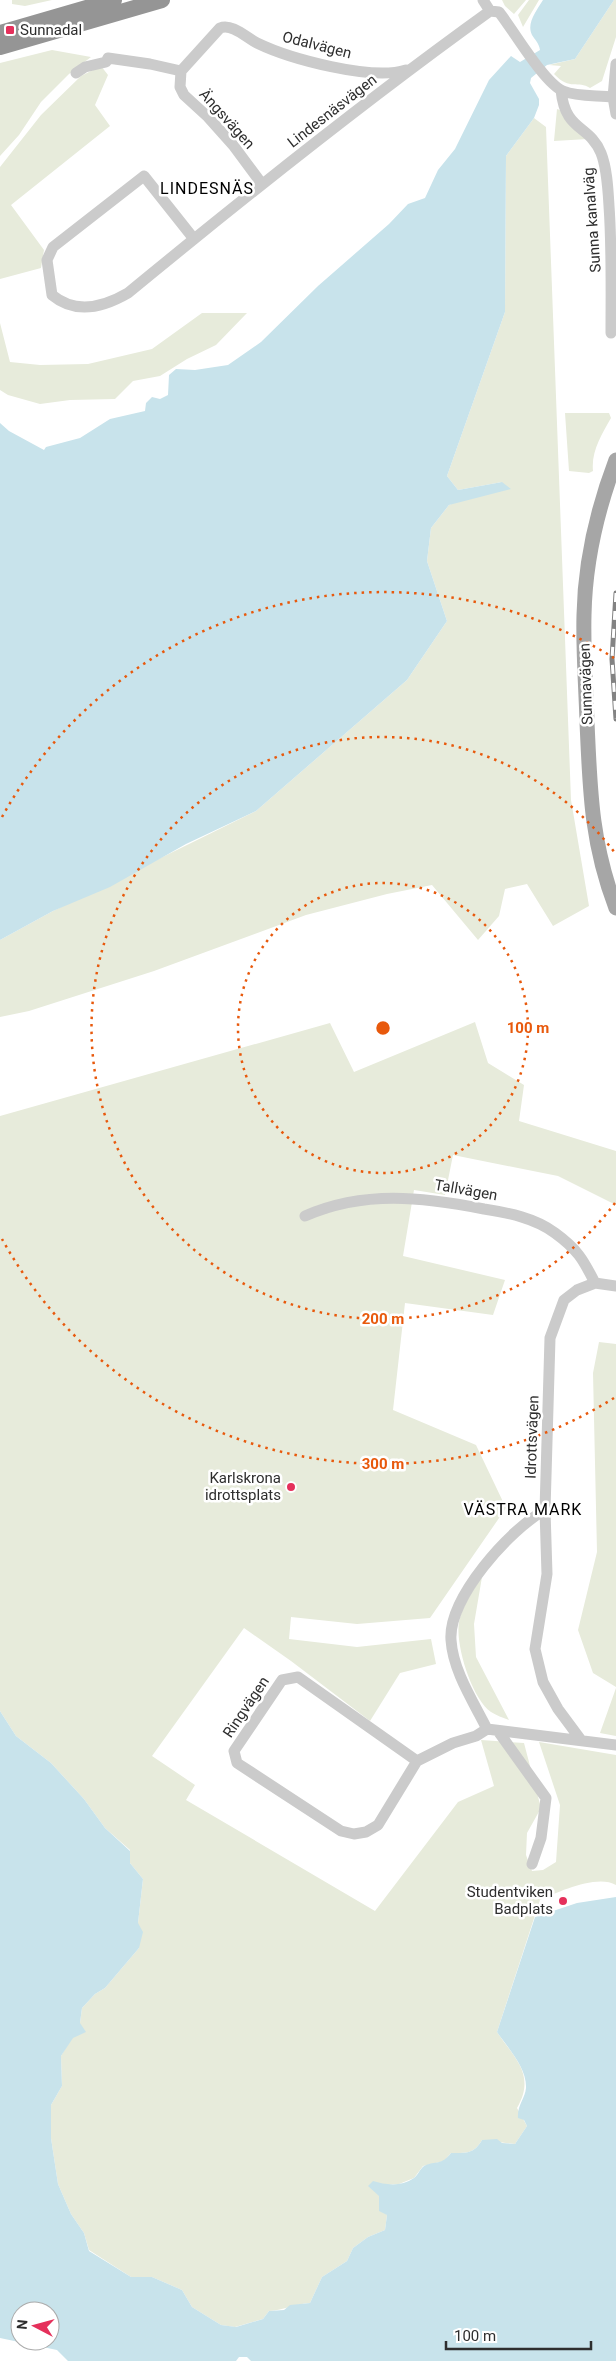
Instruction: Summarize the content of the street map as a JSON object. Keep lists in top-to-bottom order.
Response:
{
  "streets": {
    "main road": ["Sunnavägen"],
    "street": [
      "Odalvägen",
      "Lindesnäsvägen",
      "Ängsvägen",
      "Sunna kanalväg",
      "Tallvägen",
      "Idrottsvägen",
      "Ringvägen"
    ]
  },
  "crossings": [
    ["Odalvägen", "Lindesnäsvägen"],
    ["Odalvägen", "Ängsvägen"],
    ["Lindesnäsvägen", "Ängsvägen"],
    ["Tallvägen", "Idrottsvägen"]
  ],
  "districts": ["LINDESNÄS", "VÄSTRA MARK"],
  "places": {
    "transit": ["Sunnadal"],
    "other": ["Karlskrona idrottsplats", "Studentviken Badplats"]
  },
  "scale_bar": "100 m",
  "north": "left",
  "rings": ["100 m", "200 m", "300 m"]
}
